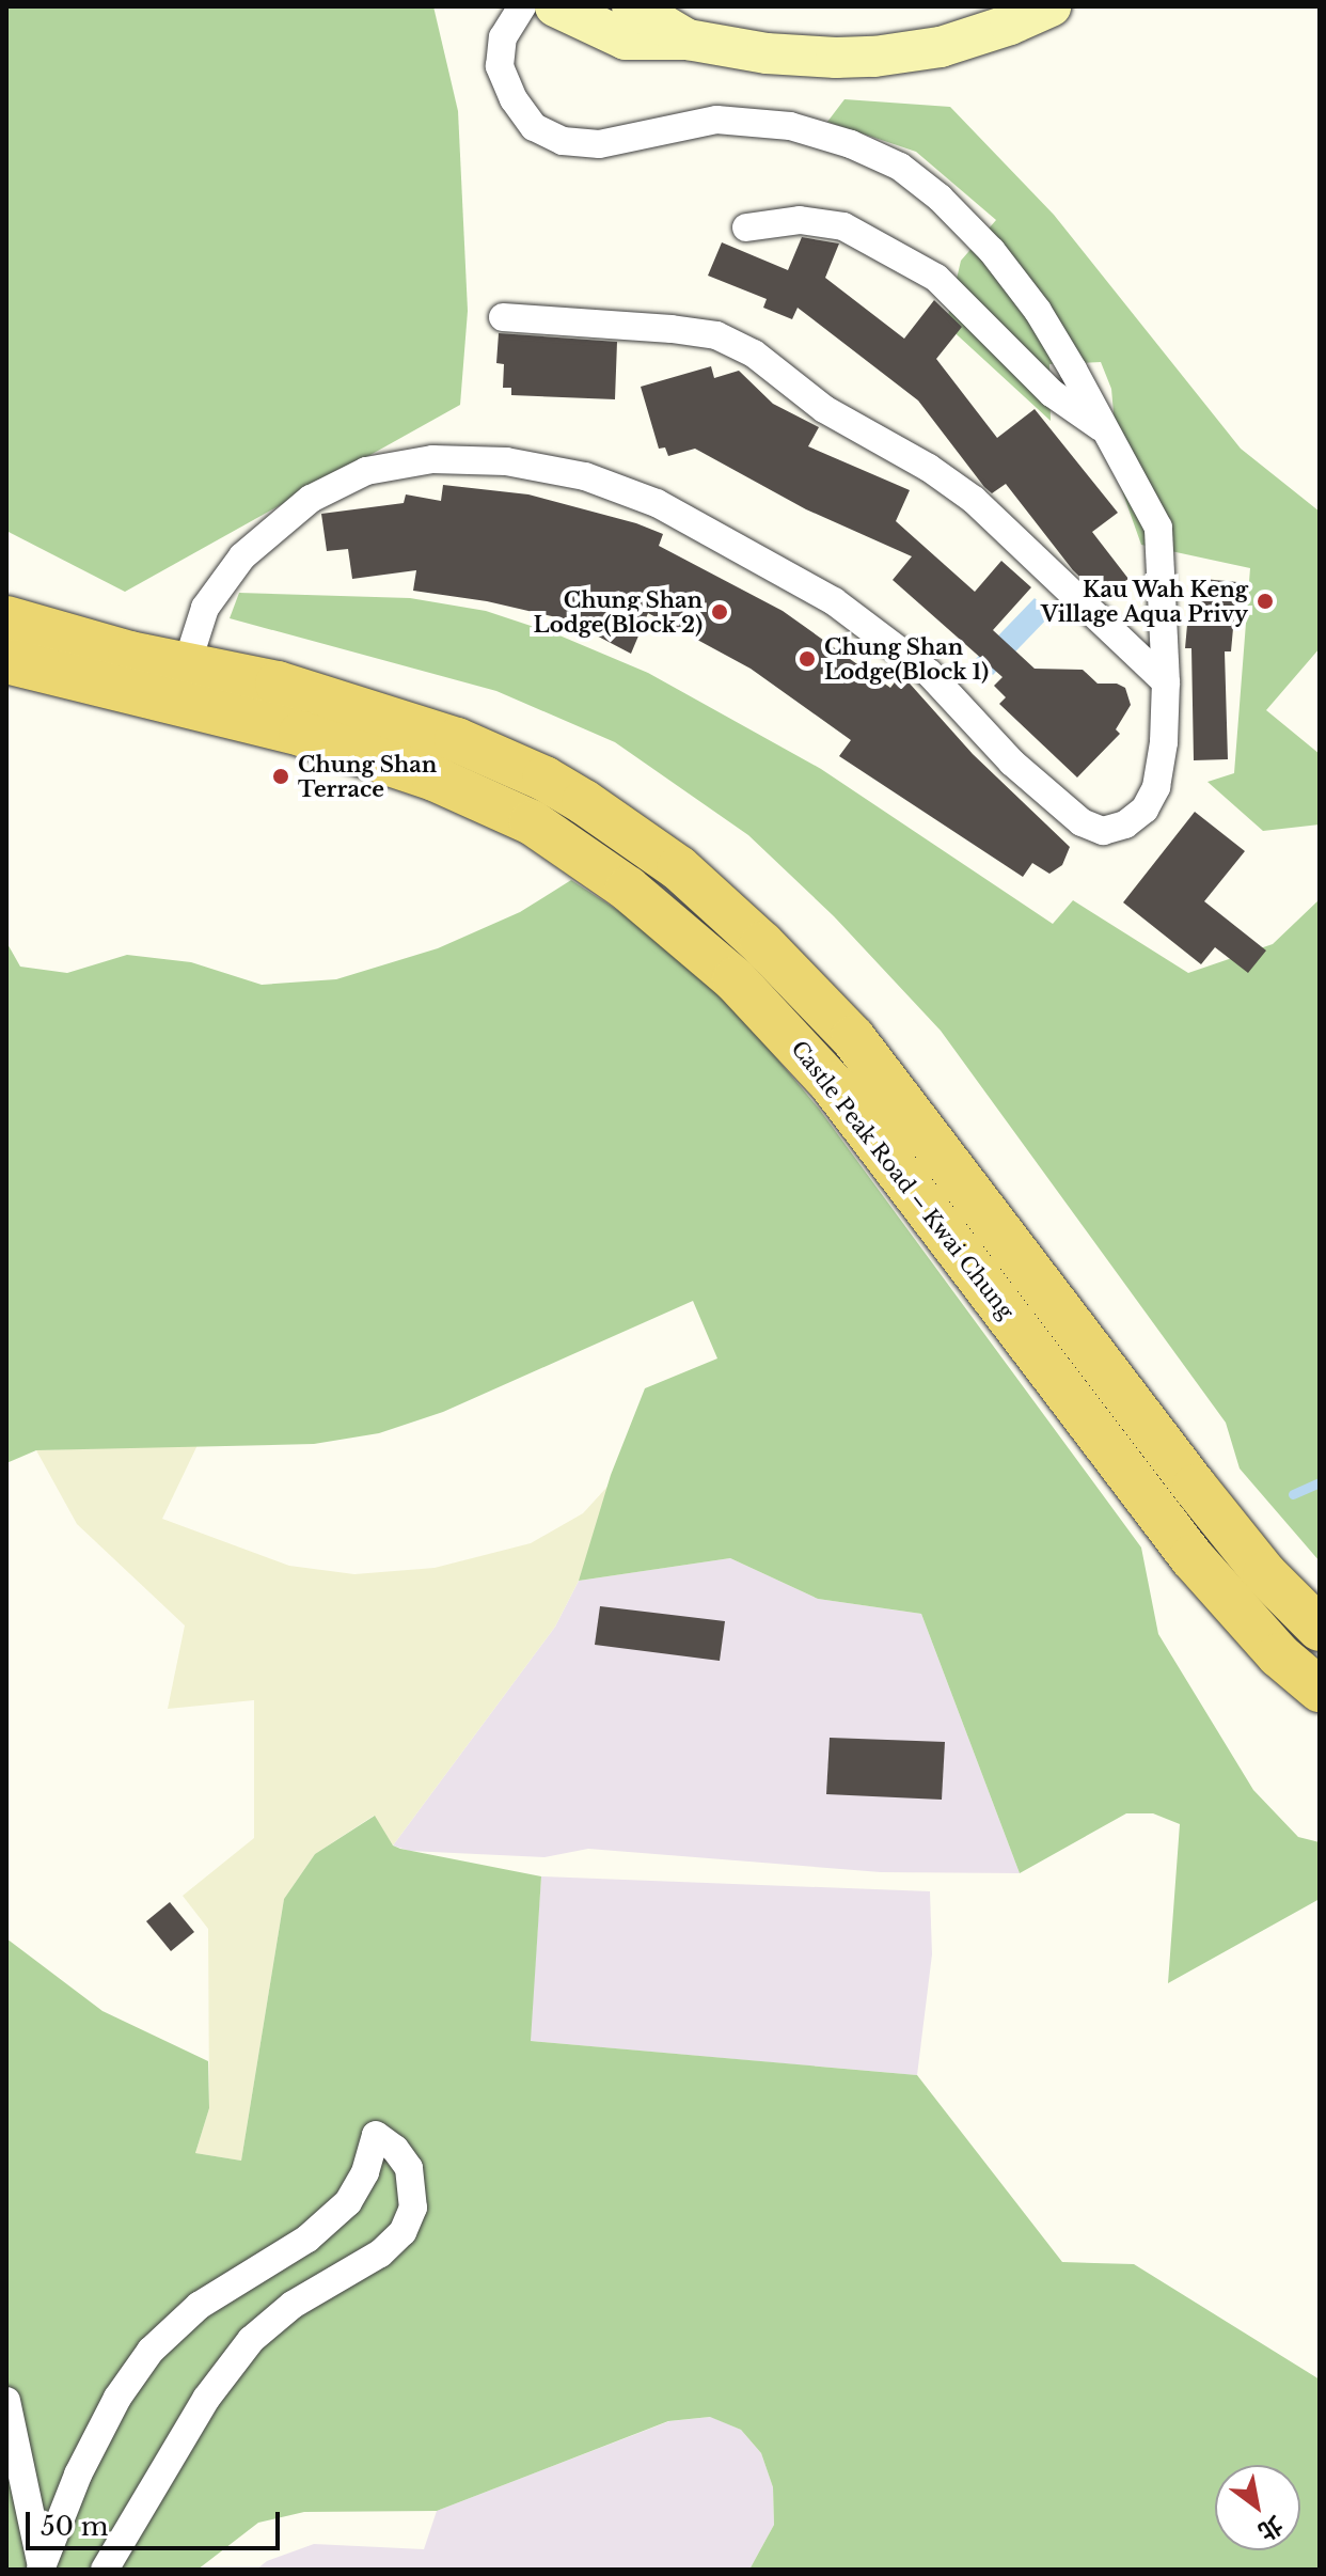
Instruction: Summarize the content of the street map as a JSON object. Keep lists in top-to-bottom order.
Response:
{
  "streets": {
    "main road": ["Castle Peak Road – Kwai Chung"]
  },
  "places": [
    "Kau Wah Keng Village Aqua Privy",
    "Chung Shan Lodge(Block 2)",
    "Chung Shan Lodge(Block 1)",
    "Chung Shan Terrace"
  ],
  "scale_bar": "50 m",
  "north": "bottom right"
}
